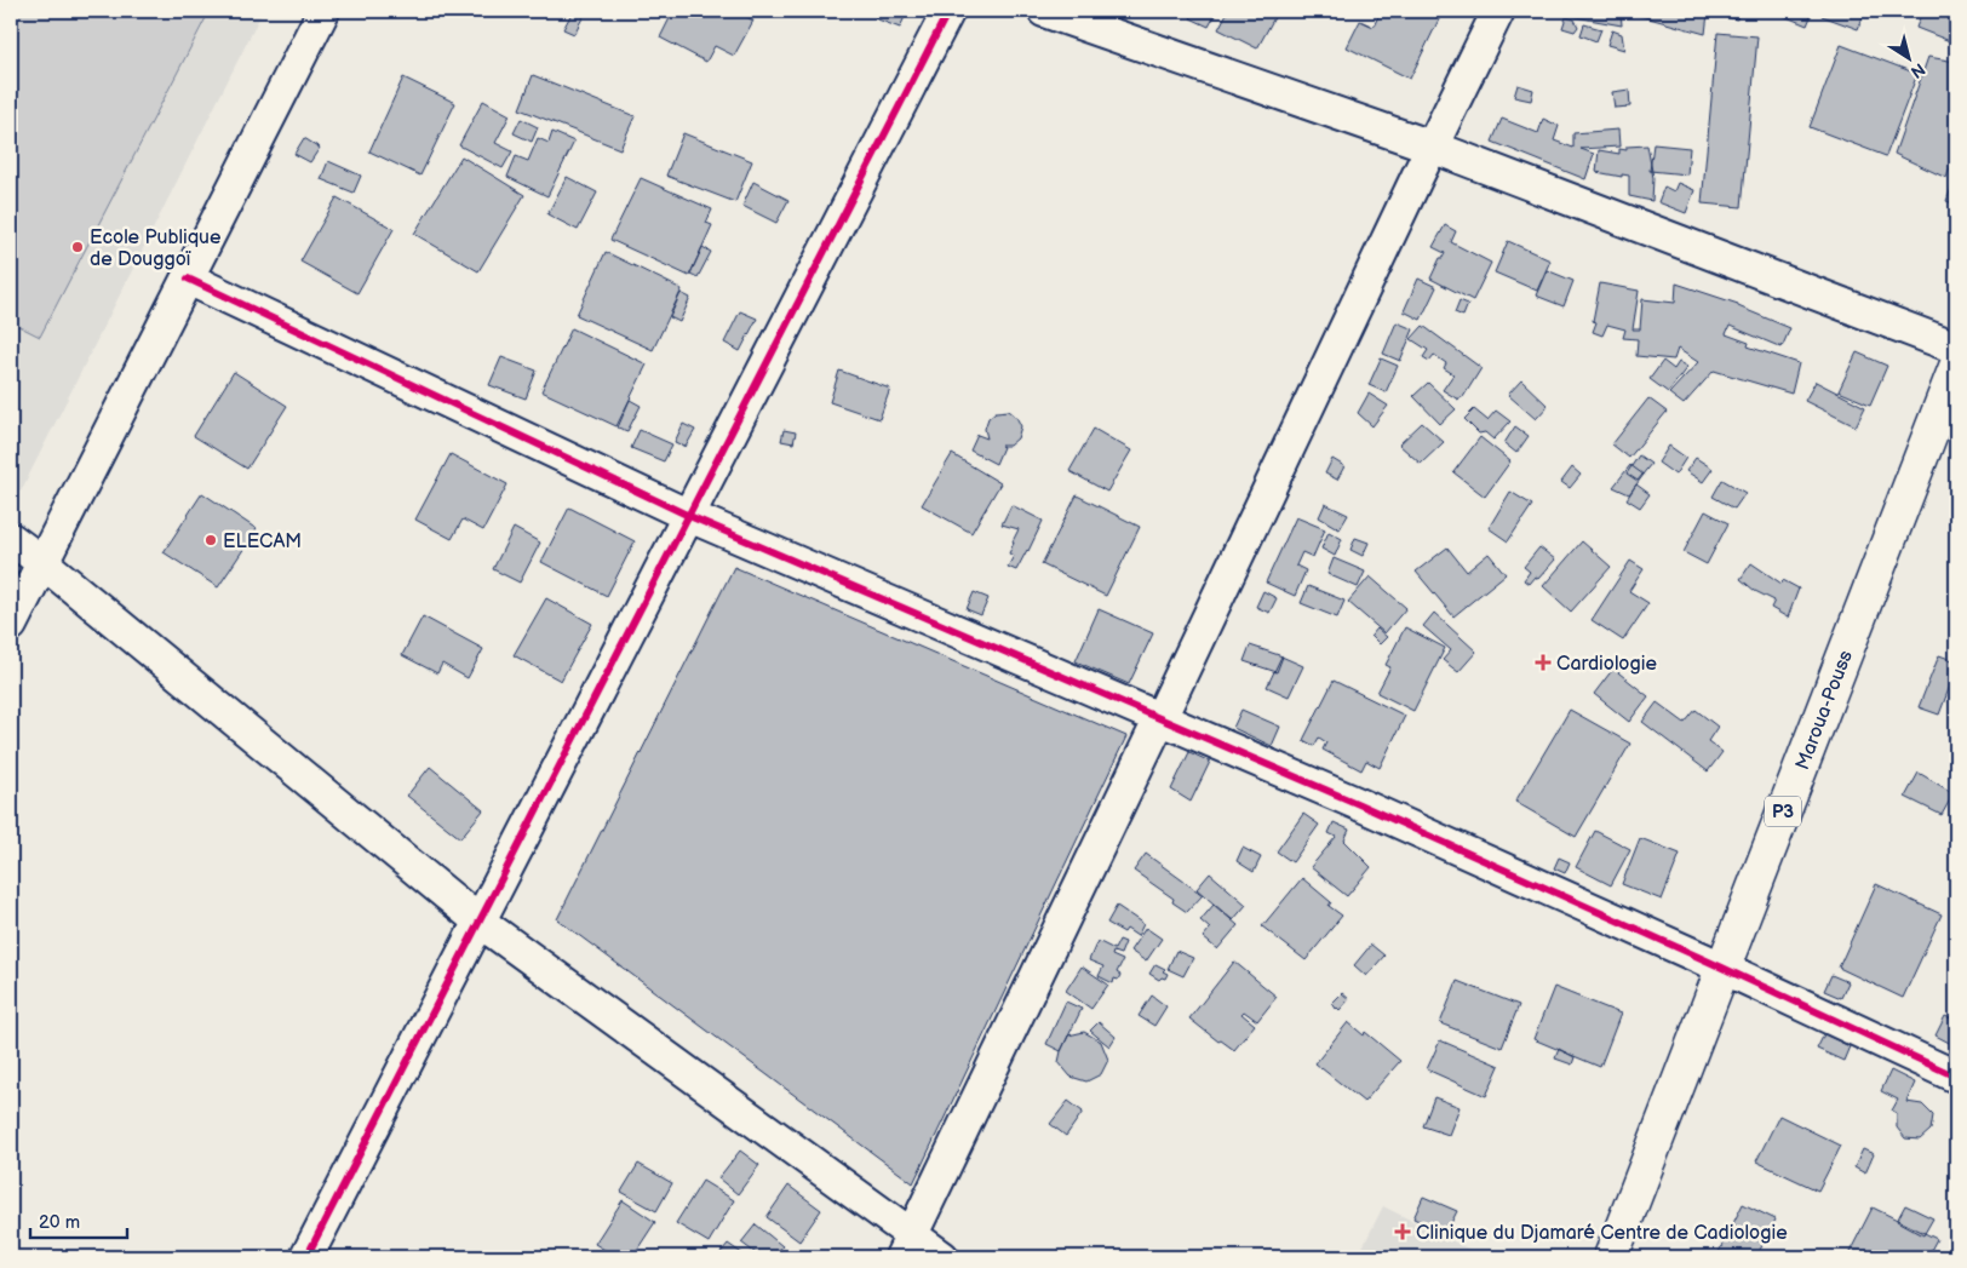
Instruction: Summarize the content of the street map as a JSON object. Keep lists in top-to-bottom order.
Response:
{
  "streets": {
    "main road": ["Maroua-Pouss", "P3"]
  },
  "places": {
    "other": ["Ecole Publique de Douggoï", "ELECAM"],
    "health": ["Cardiologie", "Clinique du Djamaré Centre de Cadiologie"]
  },
  "scale_bar": "20 m",
  "north": "bottom right"
}
